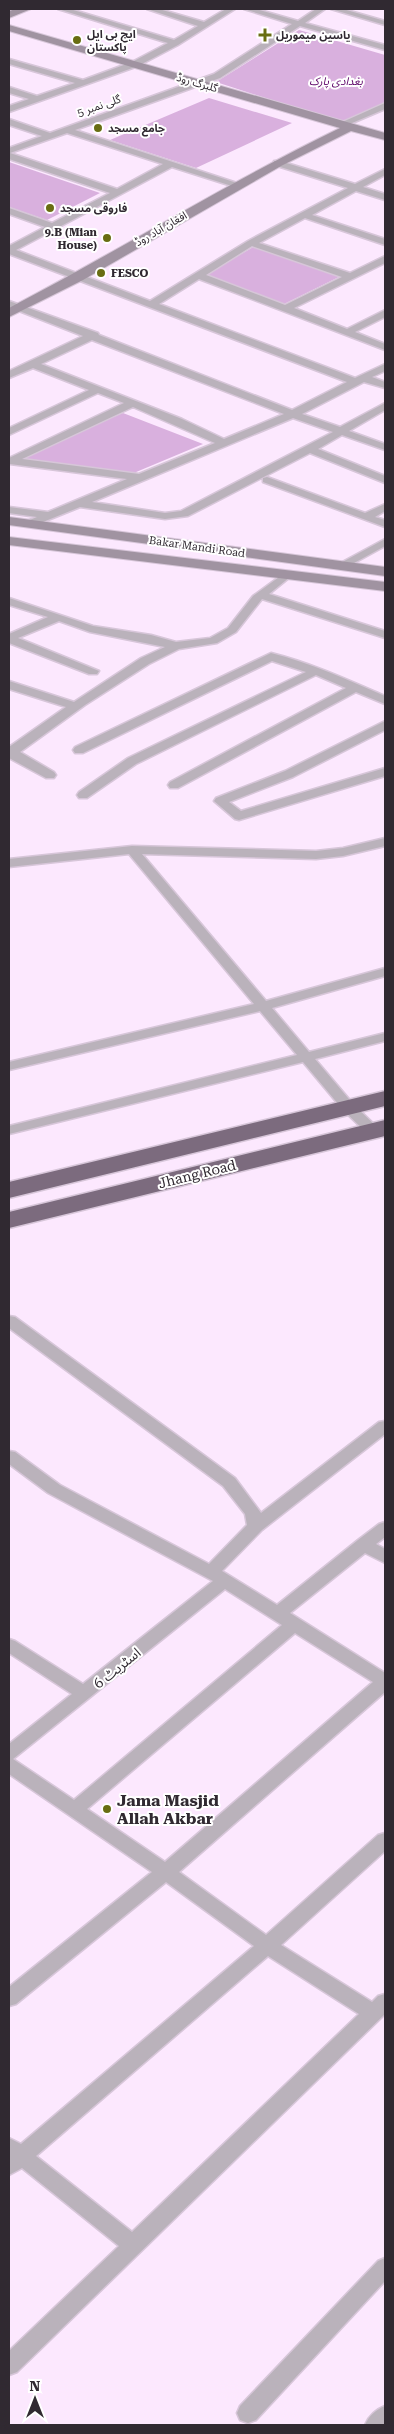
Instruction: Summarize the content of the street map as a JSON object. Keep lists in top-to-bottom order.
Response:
{
  "streets": {
    "highway": ["Jhang Road"],
    "main road": ["گلبرگ روڈ", "افغان آباد روڈ", "Bakar Mandi Road"],
    "street": ["گلی نمبر 5", "اسٹریٹ 6"]
  },
  "crossings": [
    ["گلبرگ روڈ", "گلی نمبر 5"],
    ["گلبرگ روڈ", "افغان آباد روڈ"]
  ],
  "parks": ["بغدادی پارک"],
  "places": {
    "health": ["یاسین میموریل"],
    "other": [
      "ایچ بی ایل پاکستان",
      "جامع مسجد",
      "فاروقی مسجد",
      "9.B (Mian House)",
      "FESCO",
      "Jama Masjid Allah Akbar"
    ]
  },
  "north": "top"
}
